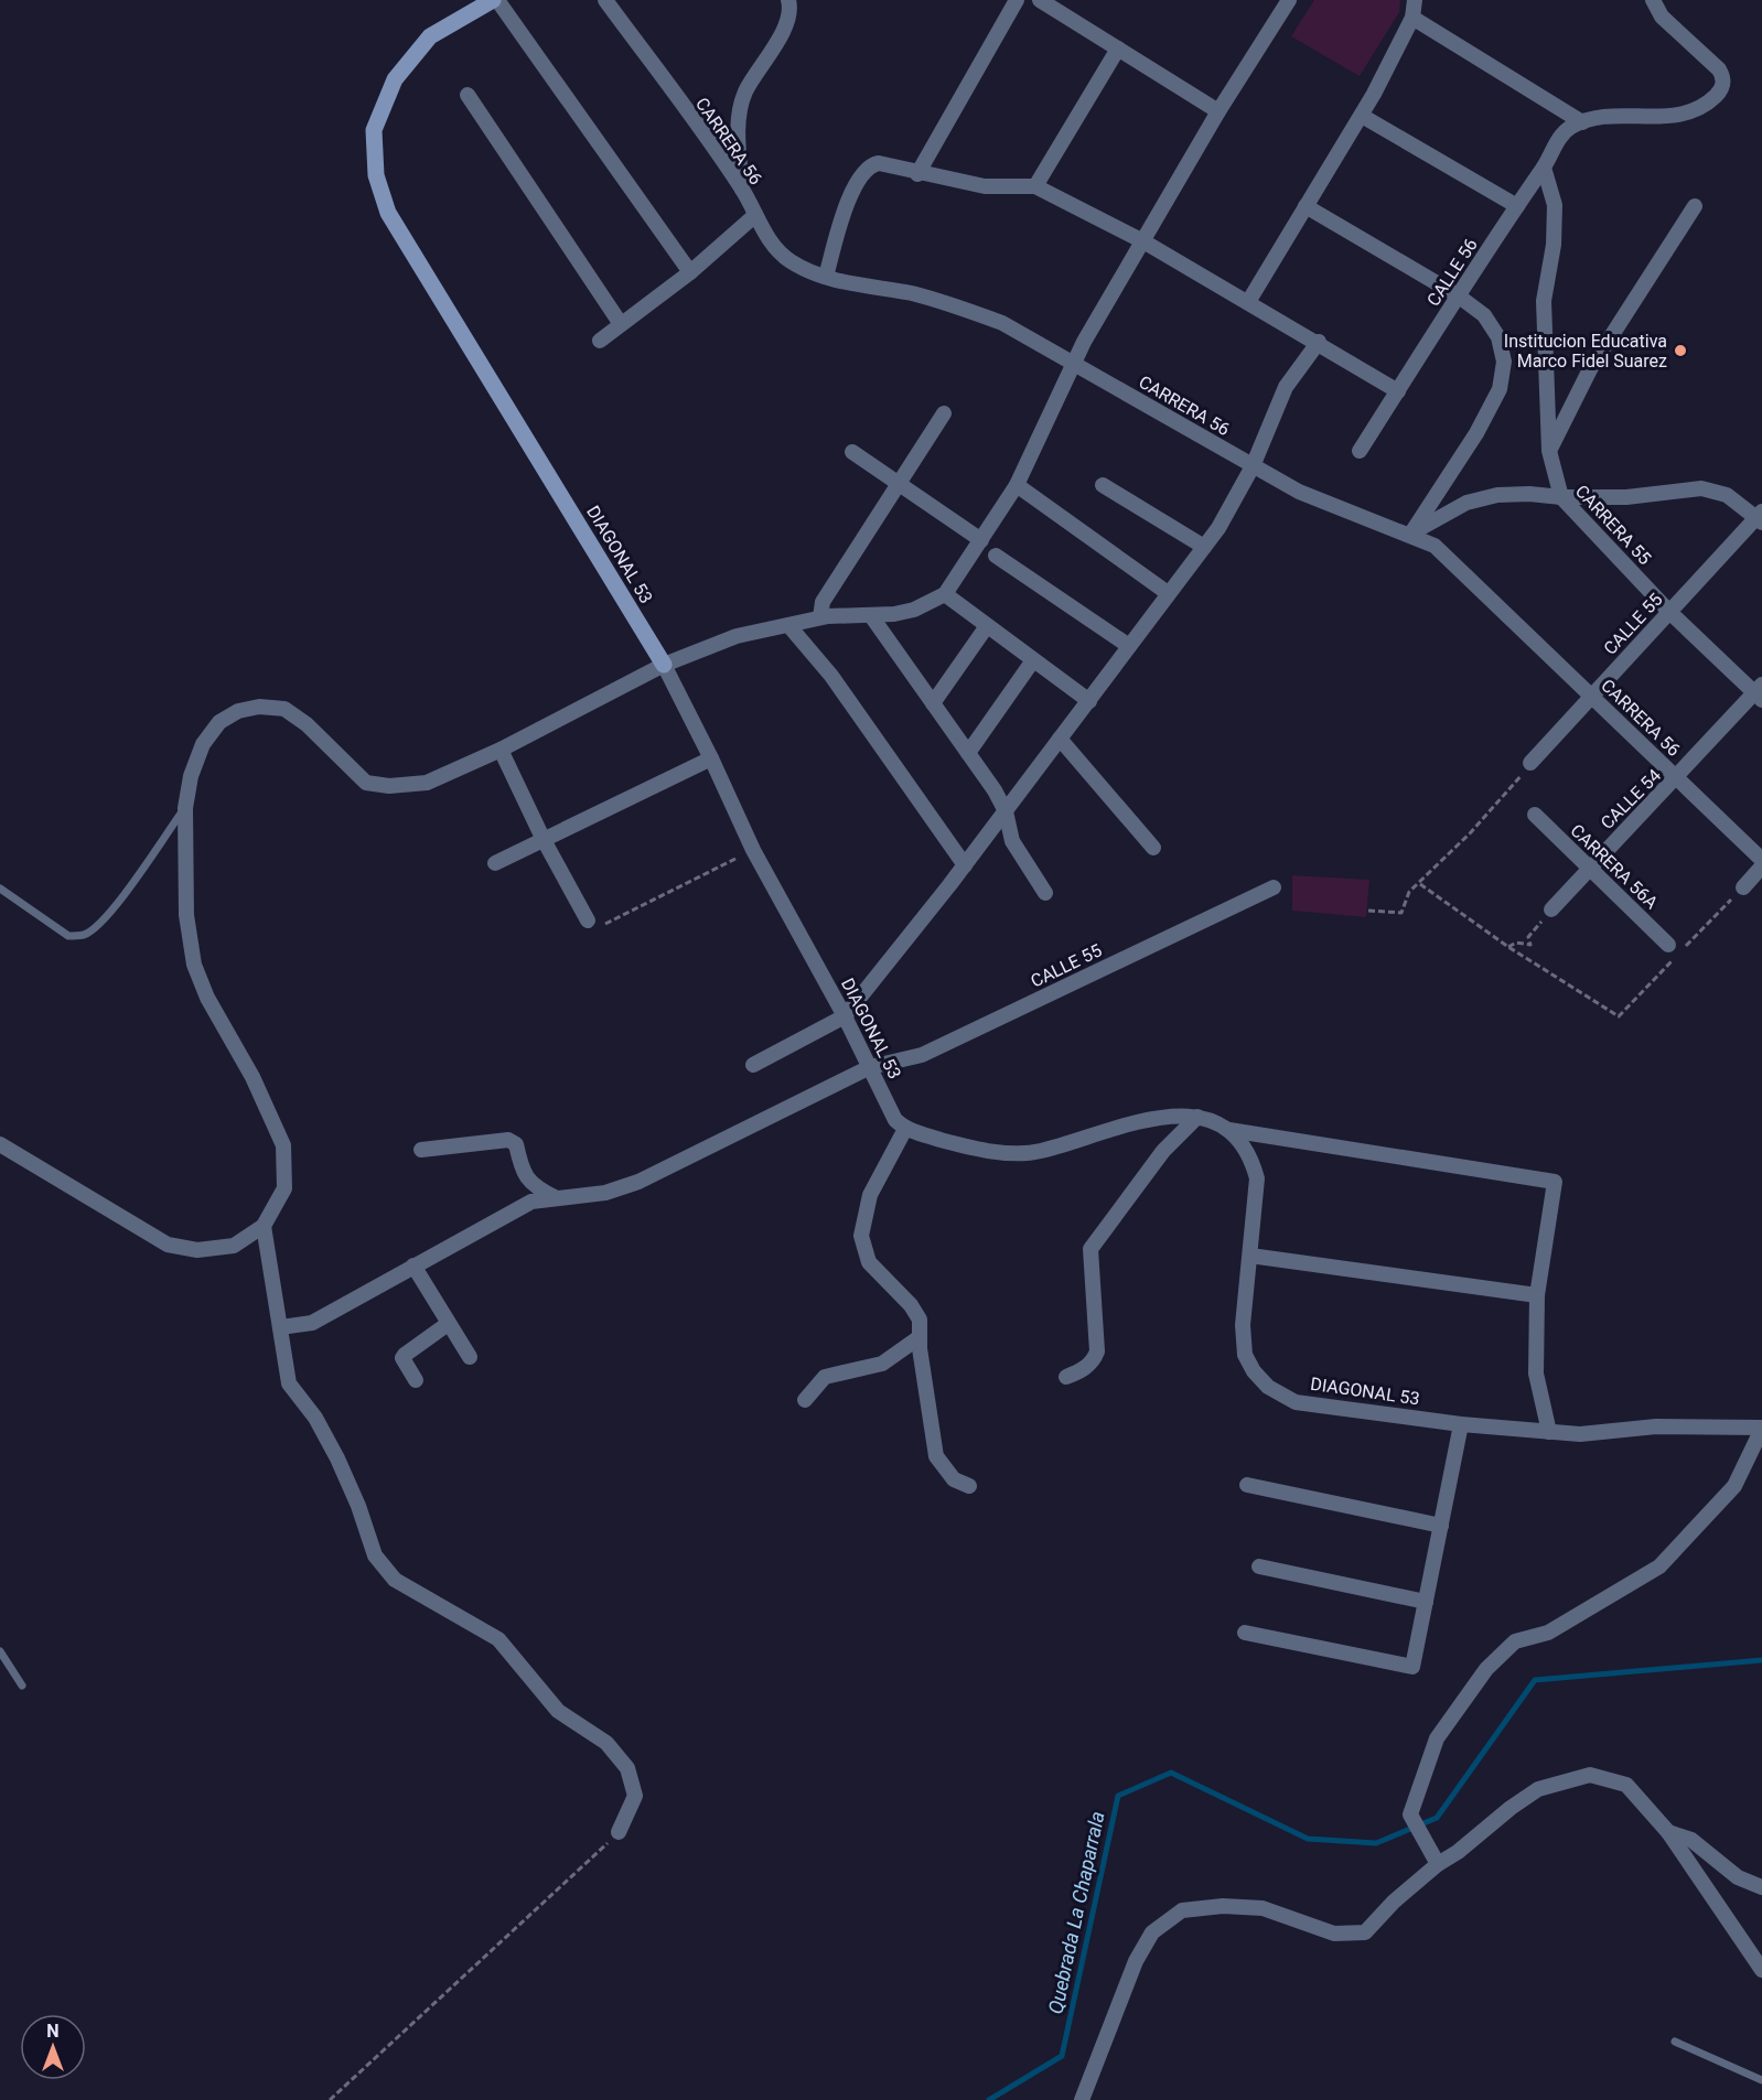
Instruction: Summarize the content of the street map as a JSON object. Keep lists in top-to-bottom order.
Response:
{
  "streets": {
    "street": [
      "CARRERA 56",
      "CALLE 56",
      "CARRERA 55",
      "DIAGONAL 53",
      "CALLE 55",
      "CALLE 54",
      "CARRERA 56A"
    ]
  },
  "crossings": [
    ["CARRERA 56", "CALLE 55"],
    ["CARRERA 56", "CALLE 54"],
    ["CALLE 56", "CARRERA 55"],
    ["CARRERA 55", "CALLE 55"],
    ["CARRERA 55", "CALLE 54"],
    ["DIAGONAL 53", "CALLE 55"],
    ["CALLE 54", "CARRERA 56A"]
  ],
  "water": ["Quebrada La Chaparrala"],
  "places": ["Institucion Educativa Marco Fidel Suarez"],
  "north": "top"
}
